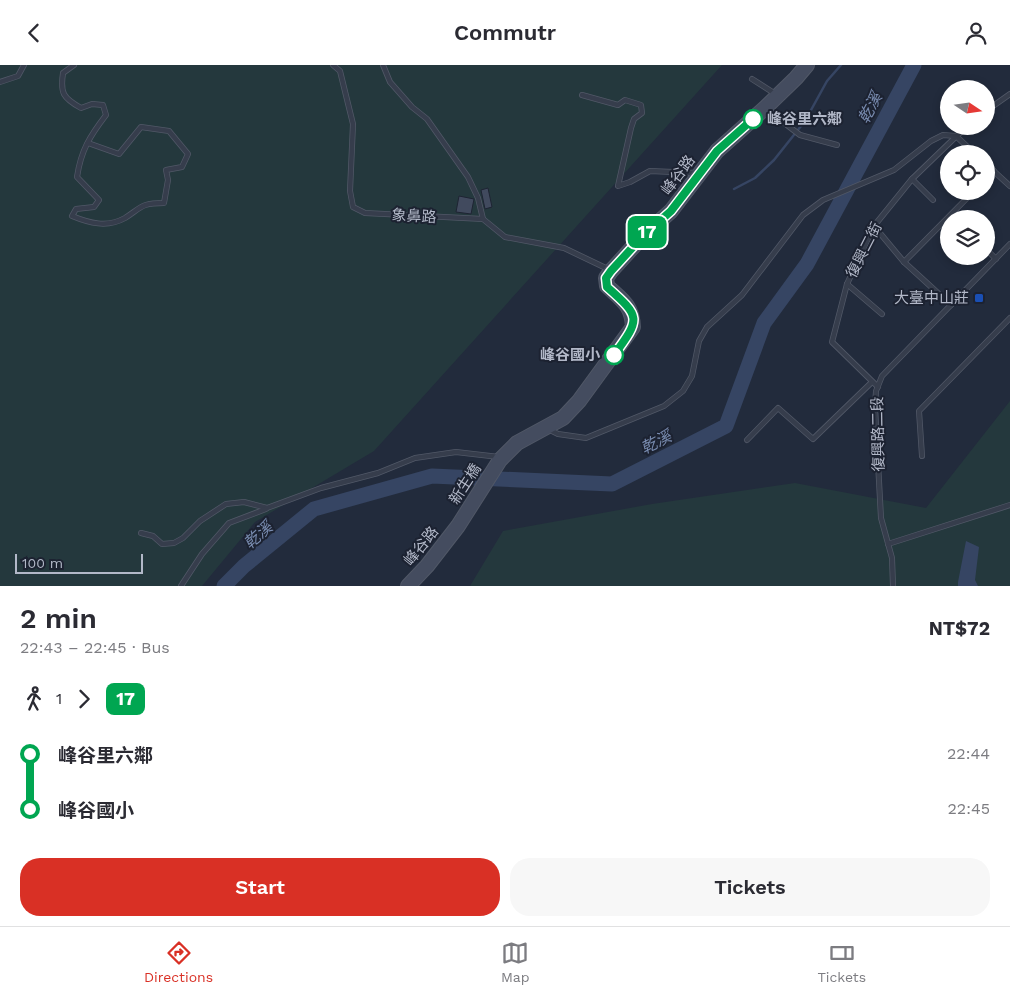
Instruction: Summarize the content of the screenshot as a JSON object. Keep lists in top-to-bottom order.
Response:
{
  "streets": {
    "street": ["峰谷路", "新生橋"],
    "lane": ["象鼻路", "復興二街", "復興路二段"]
  },
  "crossings": [
    ["峰谷路", "新生橋"],
    ["復興二街", "復興路二段"]
  ],
  "water": ["乾溪"],
  "places": {
    "other": ["峰谷里六鄰", "峰谷國小"],
    "transit": ["大臺中山莊"]
  },
  "lines": ["bus line 17"],
  "scale_bar": "100 m",
  "north": "right",
  "page": {
    "header": "Commutr",
    "on_map": "17",
    "scale": "100 m",
    "heading": ["2 min", "22:43 – 22:45 · Bus", "NT$72"],
    "legs": ["1", "17"],
    "list": [
      {
        "name": "峰谷里六鄰",
        "value": "22:44"
      },
      {
        "name": "峰谷國小",
        "value": "22:45"
      }
    ],
    "buttons": ["Start", "Tickets"],
    "tabs": ["Directions", "Map", "Tickets"]
  }
}
